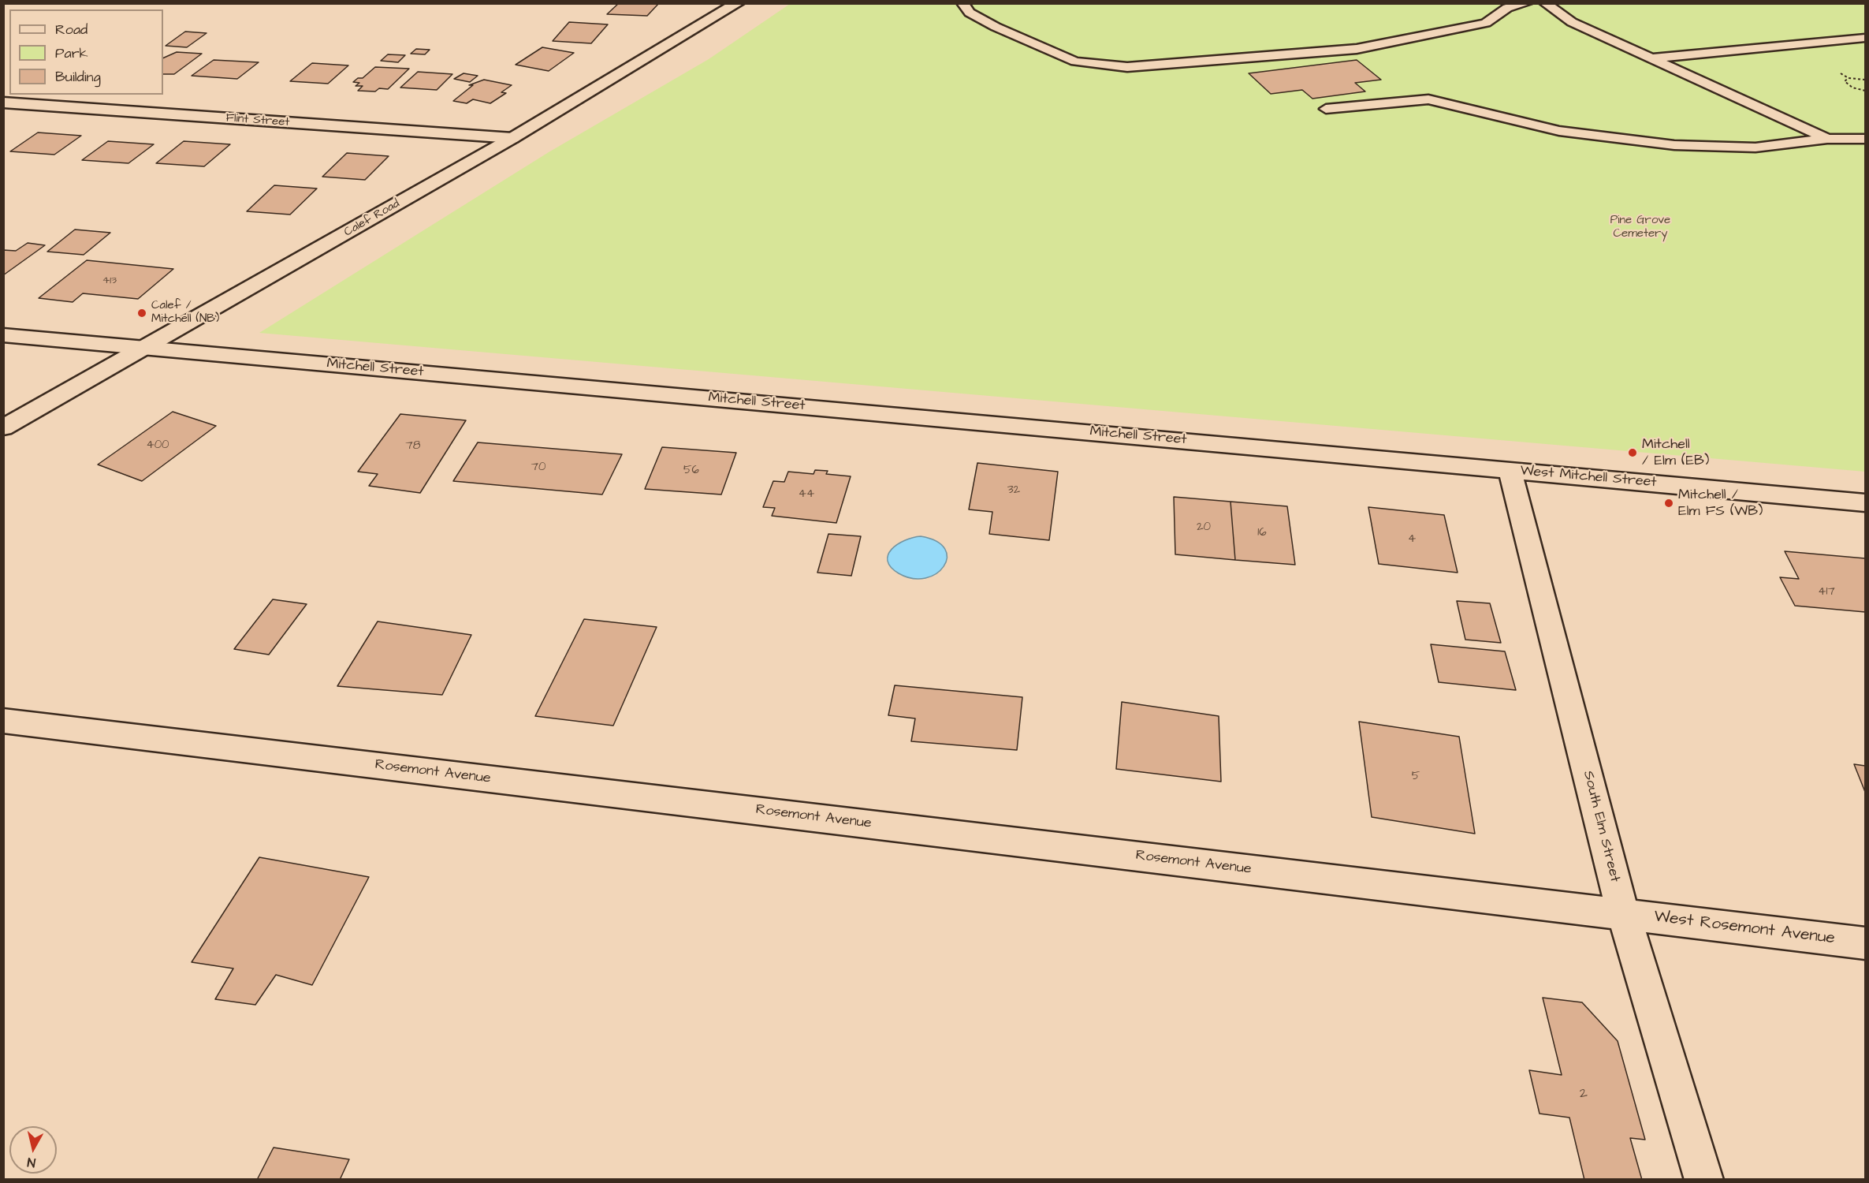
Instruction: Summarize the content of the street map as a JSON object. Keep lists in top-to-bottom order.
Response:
{
  "streets": {
    "street": [
      "Flint Street",
      "Calef Road",
      "Mitchell Street",
      "West Mitchell Street",
      "Rosemont Avenue",
      "South Elm Street",
      "West Rosemont Avenue"
    ]
  },
  "crossings": [
    ["Flint Street", "Calef Road"],
    ["Calef Road", "Mitchell Street"],
    ["Mitchell Street", "West Mitchell Street"],
    ["Mitchell Street", "South Elm Street"],
    ["West Mitchell Street", "South Elm Street"],
    ["Rosemont Avenue", "South Elm Street"],
    ["Rosemont Avenue", "West Rosemont Avenue"],
    ["South Elm Street", "West Rosemont Avenue"]
  ],
  "parks": ["Pine Grove Cemetery"],
  "places": ["Calef / Mitchell (NB)", "Mitchell / Elm (EB)", "Mitchell / Elm FS (WB)"],
  "house_numbers": [
    "413",
    "400",
    "78",
    "70",
    "56",
    "32",
    "44",
    "20",
    "16",
    "4",
    "417",
    "5",
    "2"
  ],
  "legend": ["Road", "Park", "Building"],
  "north": "bottom"
}
